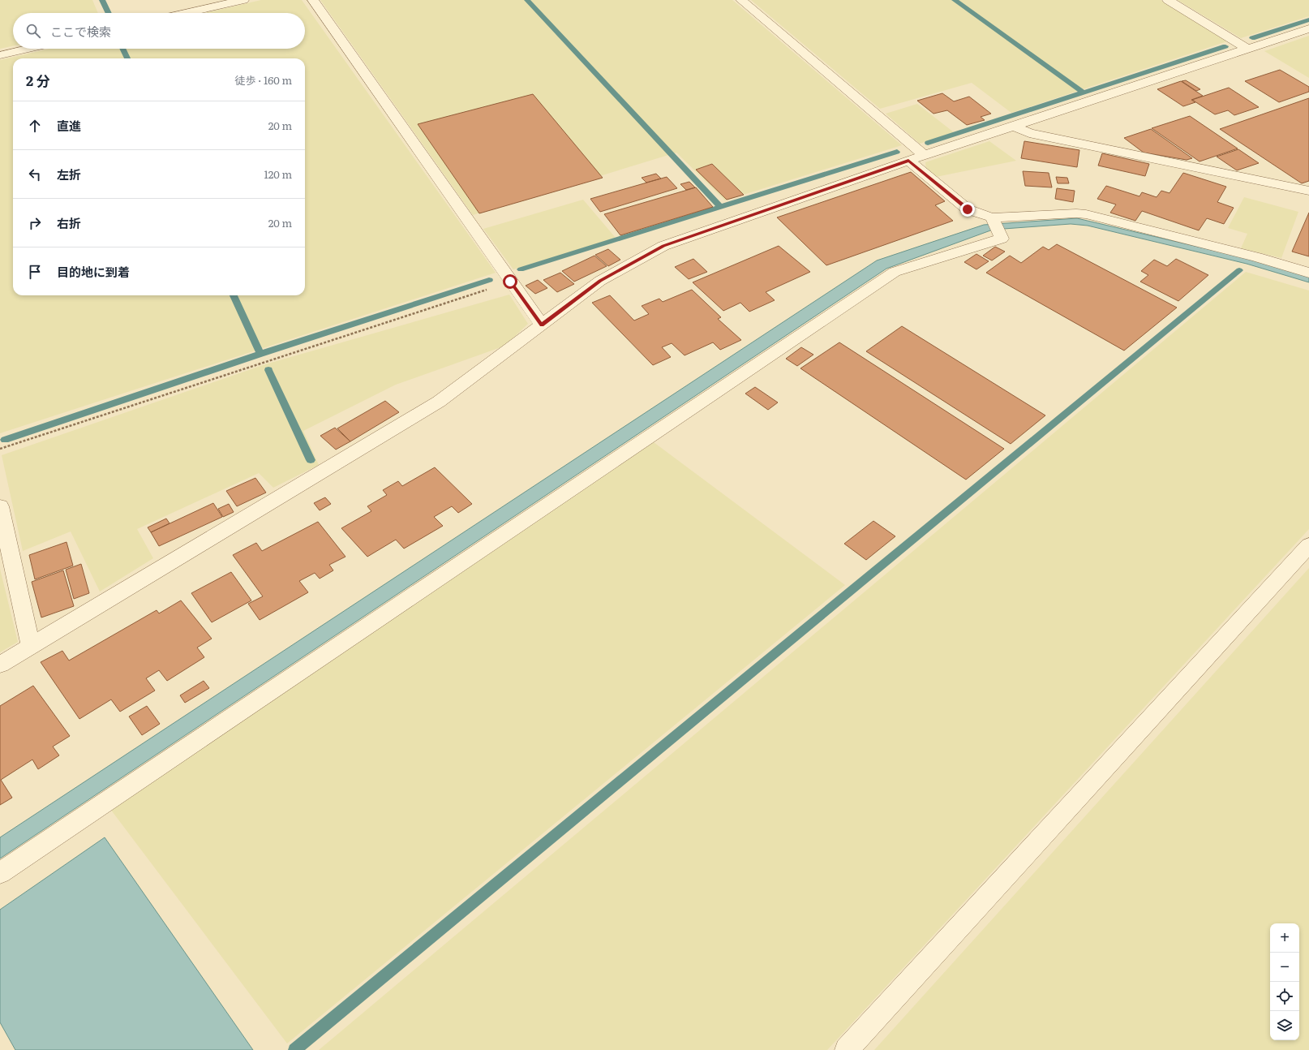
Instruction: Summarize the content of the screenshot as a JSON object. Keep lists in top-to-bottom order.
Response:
{
  "page": {
    "search": "ここで検索",
    "heading": ["2 分", "徒歩 · 160 m"],
    "list": [
      ["直進", "20 m"],
      ["左折", "120 m"],
      ["右折", "20 m"],
      "目的地に到着"
    ],
    "map_buttons": ["+", "−"]
  }
}
